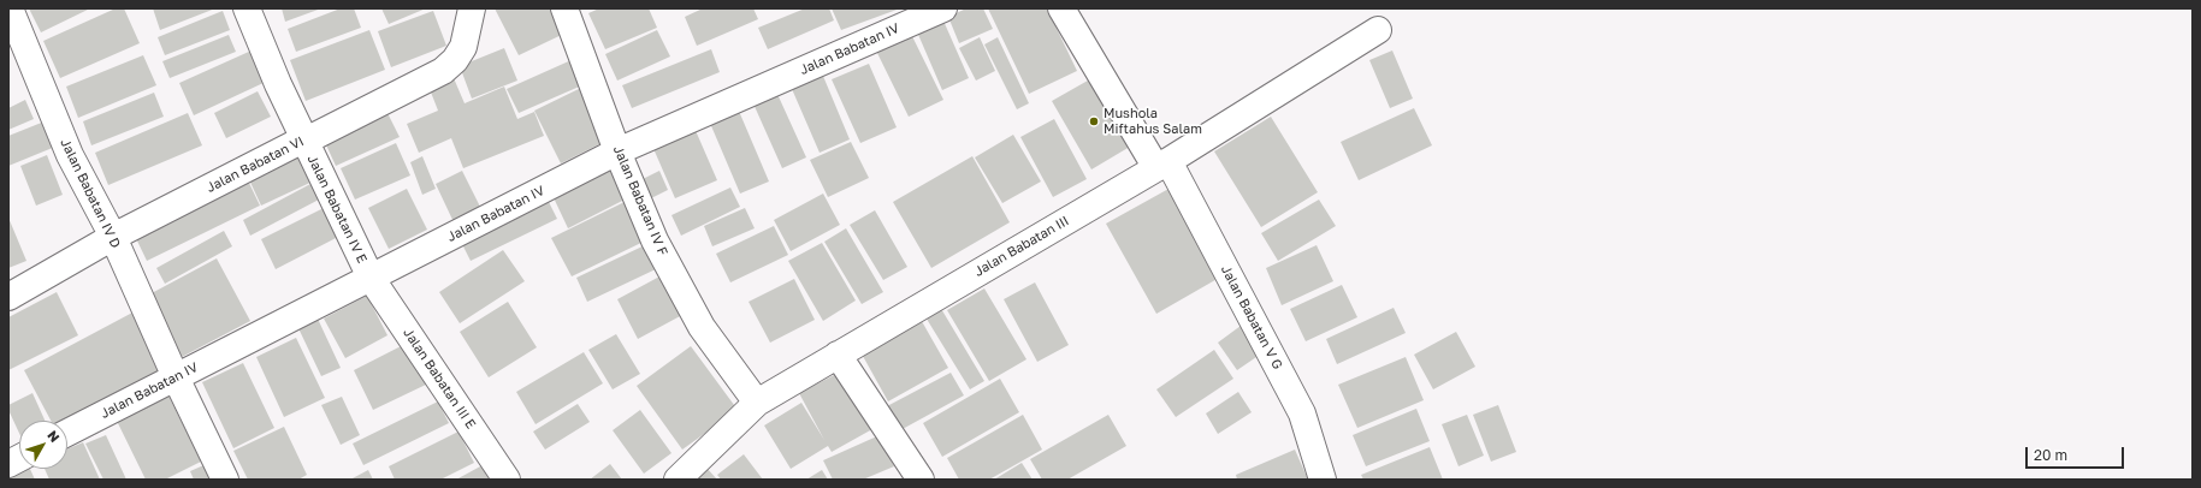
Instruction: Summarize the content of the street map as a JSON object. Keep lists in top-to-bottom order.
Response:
{
  "streets": {
    "street": [
      "Jalan Babatan IV",
      "Jalan Babatan VI",
      "Jalan Babatan IV D",
      "Jalan Babatan IV F",
      "Jalan Babatan IV E",
      "Jalan Babatan III",
      "Jalan Babatan V G",
      "Jalan Babatan III E"
    ]
  },
  "crossings": [
    ["Jalan Babatan IV", "Jalan Babatan IV D"],
    ["Jalan Babatan IV", "Jalan Babatan IV F"],
    ["Jalan Babatan IV", "Jalan Babatan IV E"],
    ["Jalan Babatan IV", "Jalan Babatan III E"],
    ["Jalan Babatan VI", "Jalan Babatan IV D"],
    ["Jalan Babatan VI", "Jalan Babatan IV E"],
    ["Jalan Babatan IV F", "Jalan Babatan III"],
    ["Jalan Babatan IV E", "Jalan Babatan III E"],
    ["Jalan Babatan III", "Jalan Babatan V G"]
  ],
  "places": ["Mushola Miftahus Salam"],
  "scale_bar": "20 m",
  "north": "top right"
}
